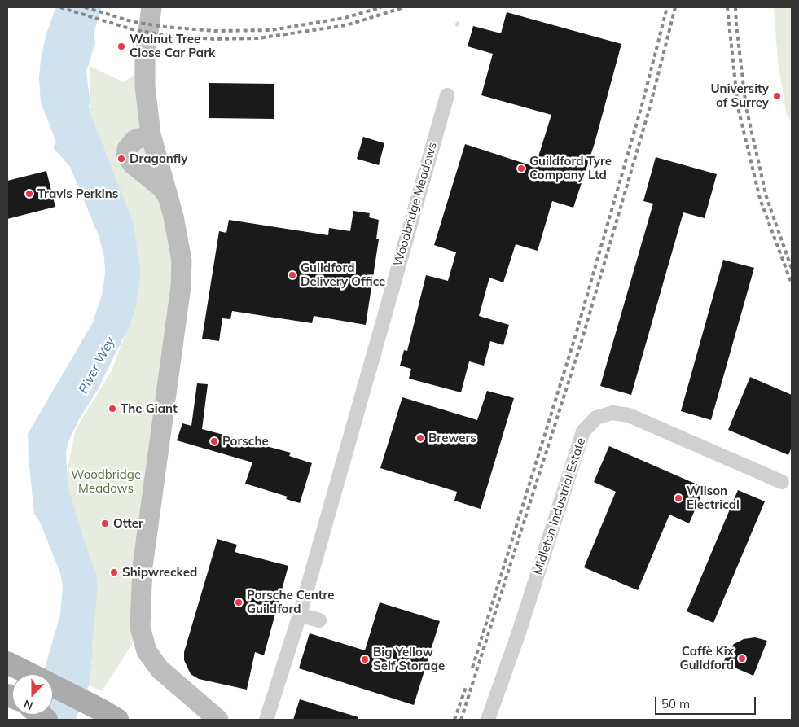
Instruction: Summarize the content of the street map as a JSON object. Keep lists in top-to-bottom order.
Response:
{
  "streets": {
    "street": ["Woodbridge Meadows", "Midleton Industrial Estate"]
  },
  "water": ["River Wey"],
  "parks": ["Woodbridge Meadows"],
  "places": [
    "Walnut Tree Close Car Park",
    "University of Surrey",
    "Dragonfly",
    "Guildford Tyre Company Ltd",
    "Travis Perkins",
    "Guildford Delivery Office",
    "The Giant",
    "Brewers",
    "Porsche",
    "Wilson Electrical",
    "Otter",
    "Shipwrecked",
    "Porsche Centre Guildford",
    "Caffè Kix Gulldford",
    "Big Yellow Self Storage"
  ],
  "scale_bar": "50 m",
  "north": "bottom"
}
